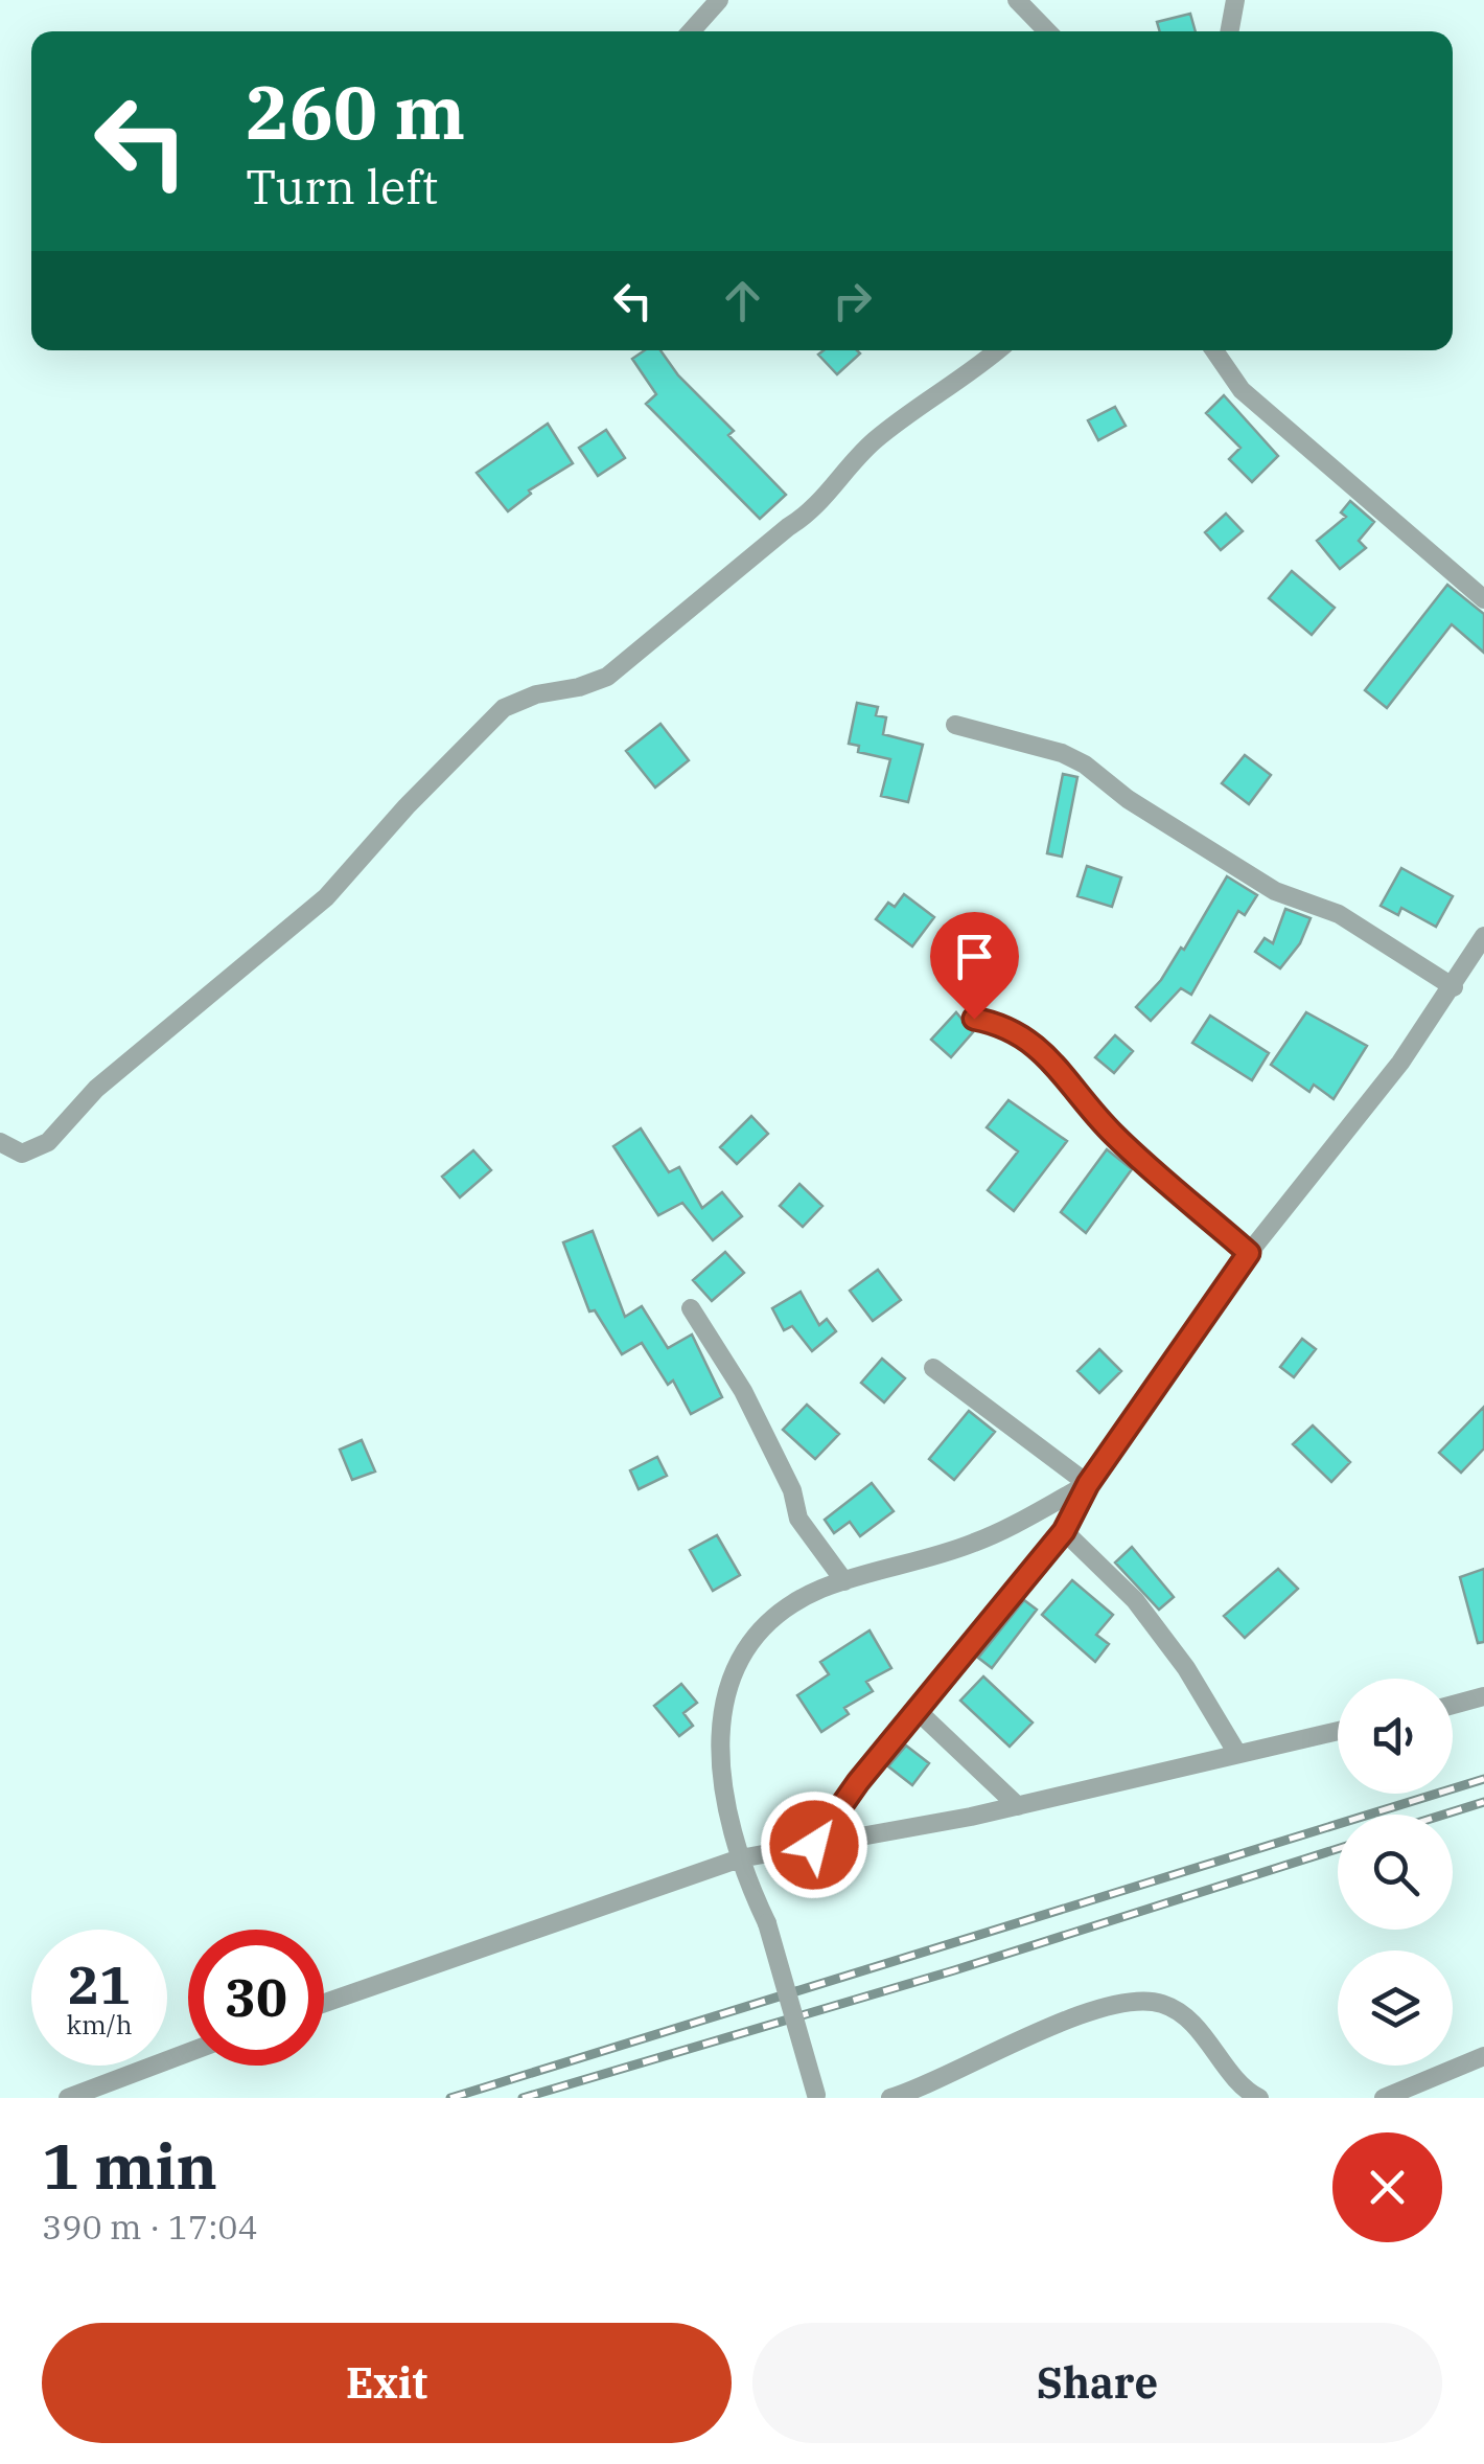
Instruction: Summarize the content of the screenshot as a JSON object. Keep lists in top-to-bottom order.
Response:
{
  "page": {
    "turn": ["260 m", "Turn left"],
    "speed": "21 km/h",
    "limit": "30",
    "heading": ["1 min", "390 m · 17:04"],
    "buttons": ["Exit", "Share"]
  }
}
